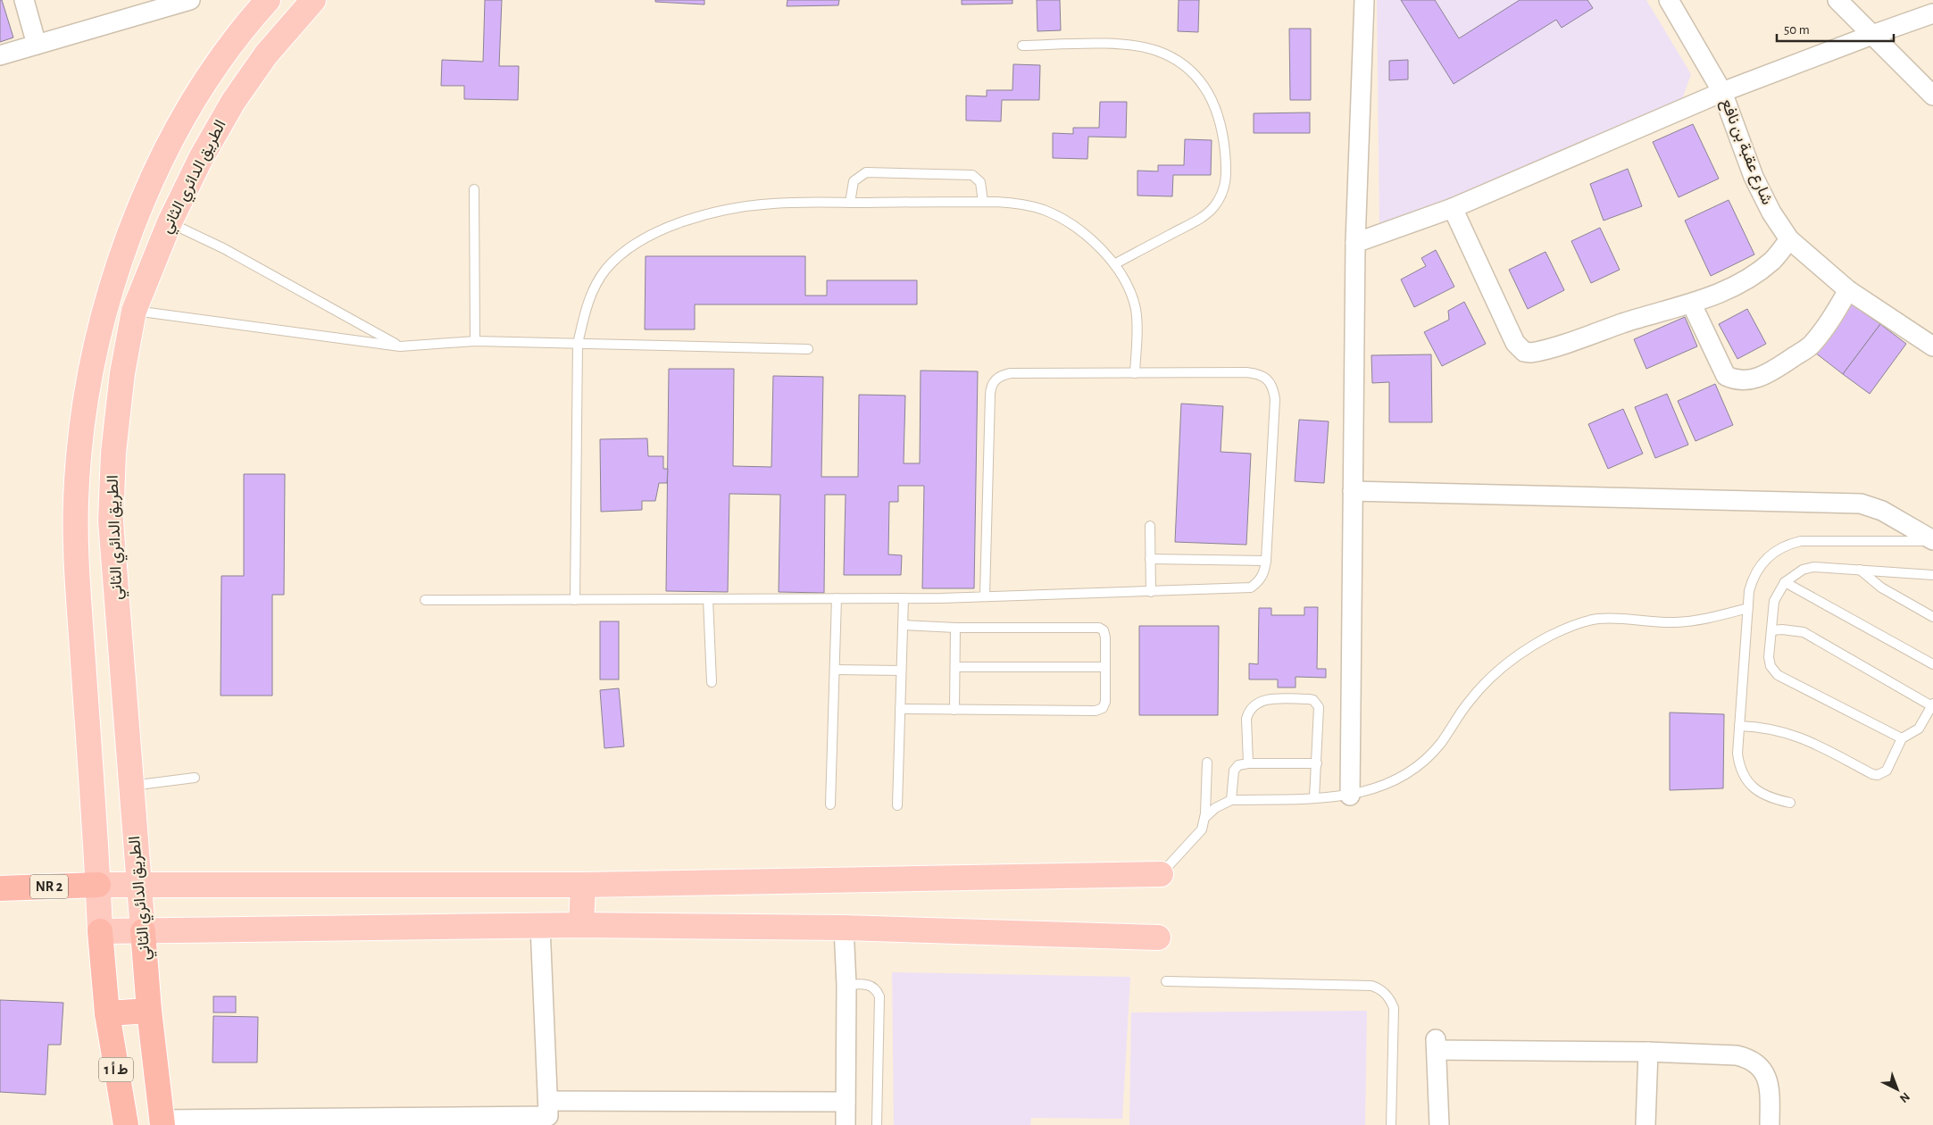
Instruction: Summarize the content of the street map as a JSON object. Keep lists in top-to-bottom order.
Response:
{
  "streets": {
    "highway": ["الطريق الدائري الثاني", "NR 2", "ط أ 1"],
    "street": ["شارع عقبة بن نافع"]
  },
  "scale_bar": "50 m",
  "north": "bottom right"
}
